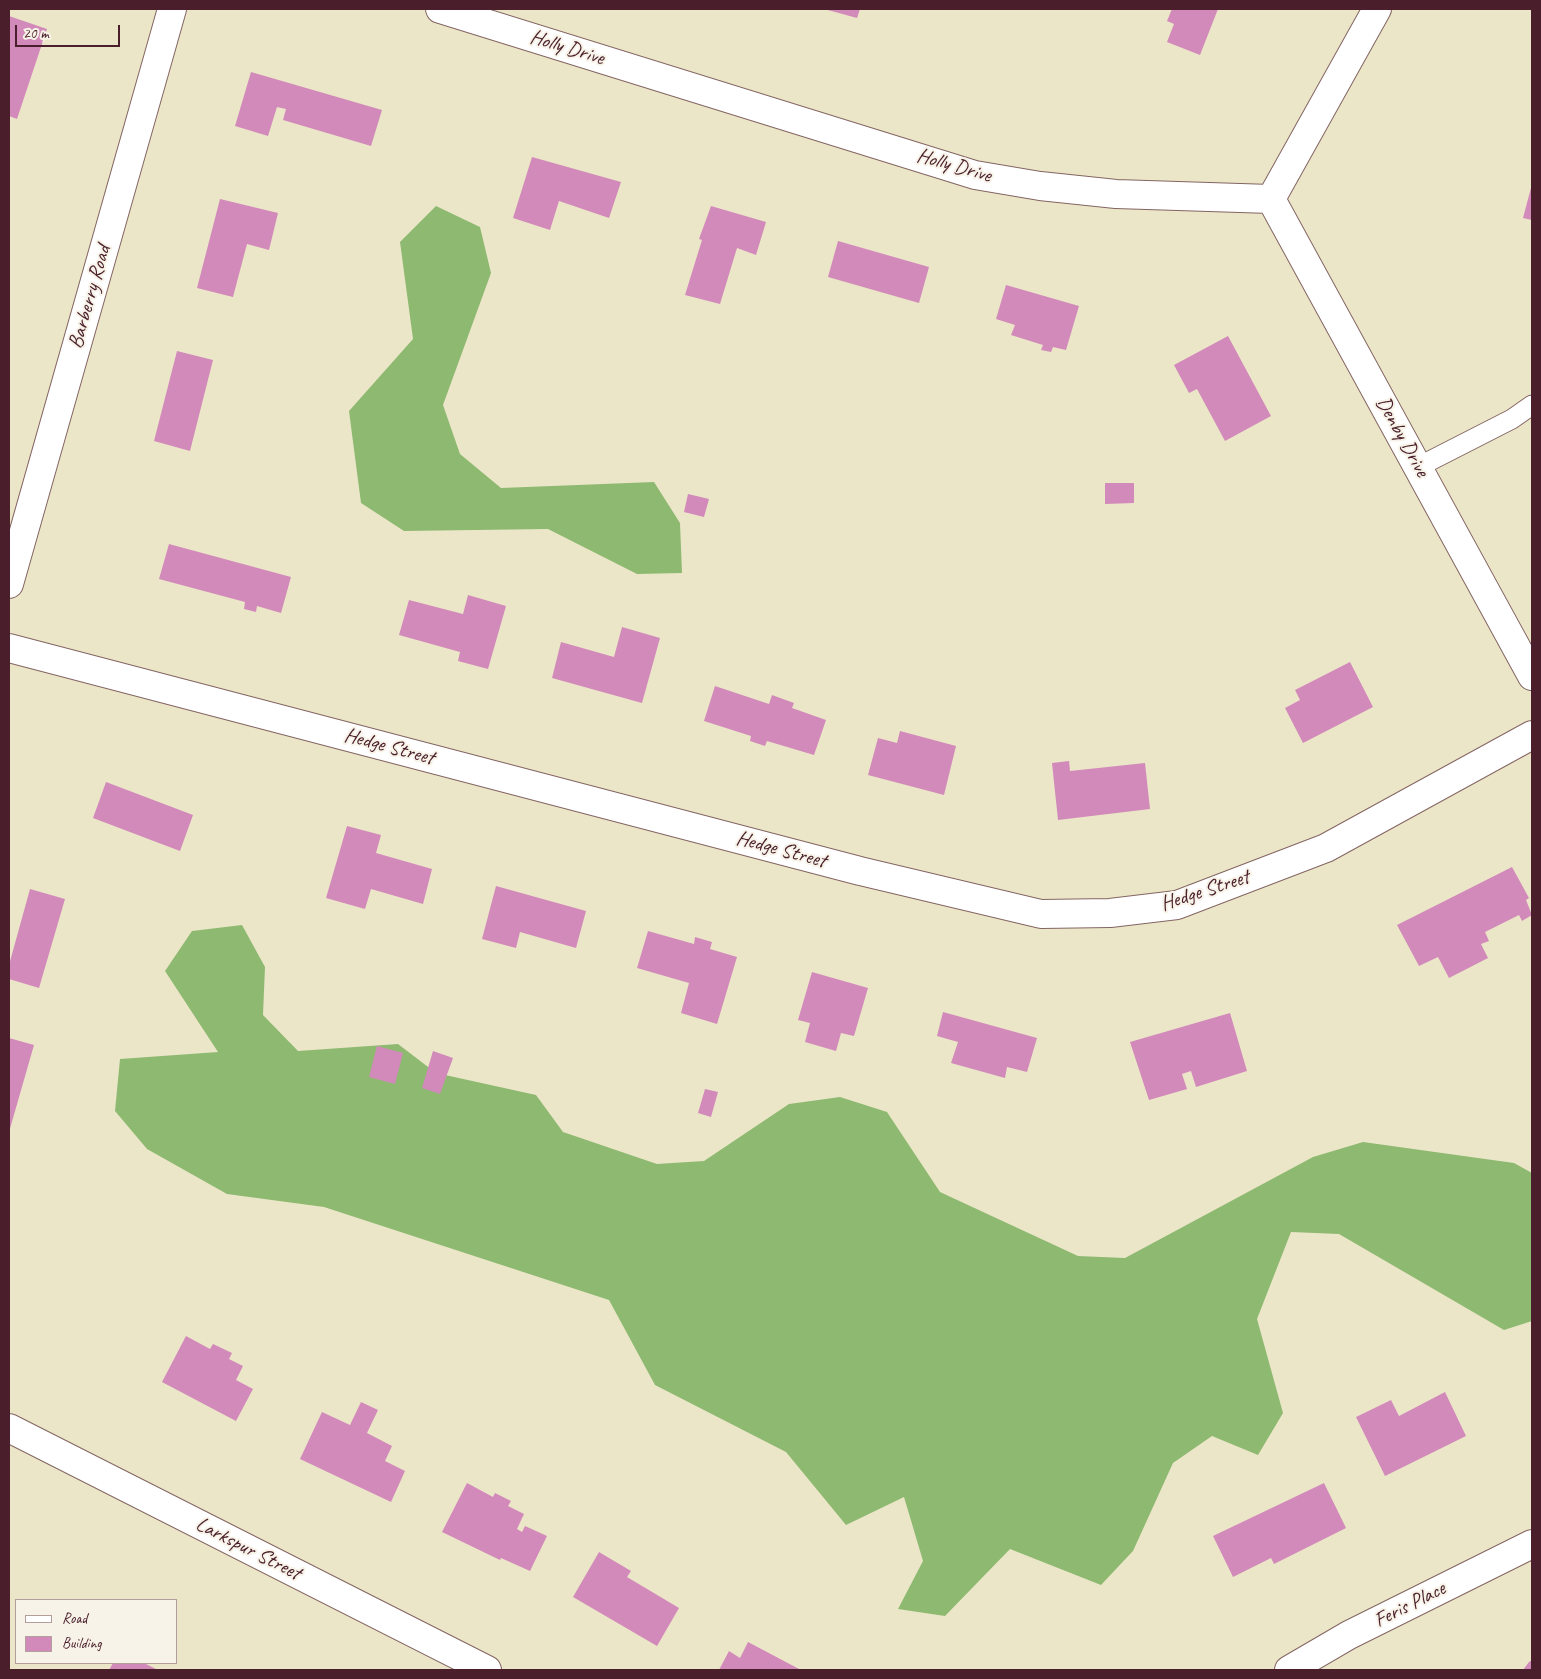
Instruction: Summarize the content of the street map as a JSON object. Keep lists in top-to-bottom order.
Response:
{
  "streets": {
    "street": [
      "Holly Drive",
      "Barberry Road",
      "Denby Drive",
      "Hedge Street",
      "Larkspur Street",
      "Feris Place"
    ]
  },
  "crossings": [
    ["Holly Drive", "Denby Drive"]
  ],
  "legend": ["Road", "Building"],
  "scale_bar": "20 m"
}
